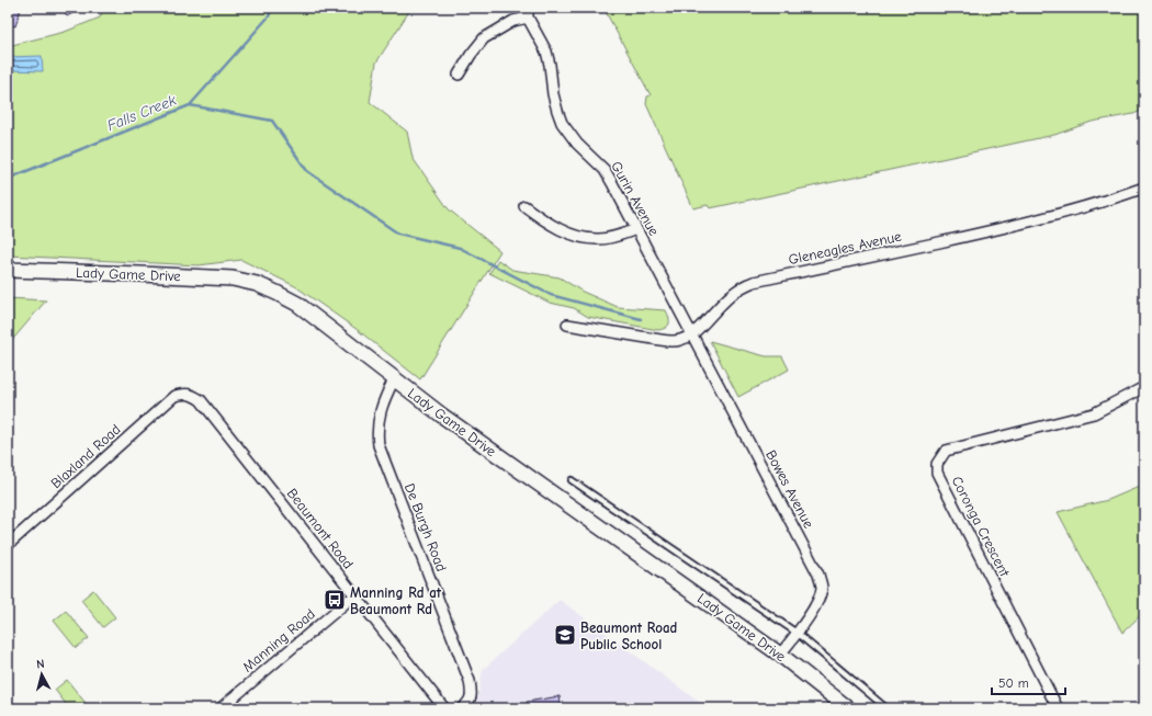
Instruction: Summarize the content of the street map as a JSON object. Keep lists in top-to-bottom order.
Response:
{
  "streets": {
    "main road": ["Lady Game Drive"],
    "street": [
      "Gurin Avenue",
      "Gleneagles Avenue",
      "Blaxland Road",
      "Bowes Avenue",
      "Coronga Crescent",
      "De Burgh Road",
      "Beaumont Road",
      "Manning Road"
    ]
  },
  "crossings": [
    ["Gurin Avenue", "Gleneagles Avenue"],
    ["Gurin Avenue", "Bowes Avenue"],
    ["Gleneagles Avenue", "Bowes Avenue"],
    ["Lady Game Drive", "Bowes Avenue"],
    ["Lady Game Drive", "De Burgh Road"],
    ["Blaxland Road", "Beaumont Road"],
    ["Beaumont Road", "Manning Road"]
  ],
  "water": ["Falls Creek"],
  "places": {
    "bus stop": ["Manning Rd at Beaumont Rd"],
    "school or university": ["Beaumont Road Public School"]
  },
  "scale_bar": "50 m",
  "north": "top"
}
